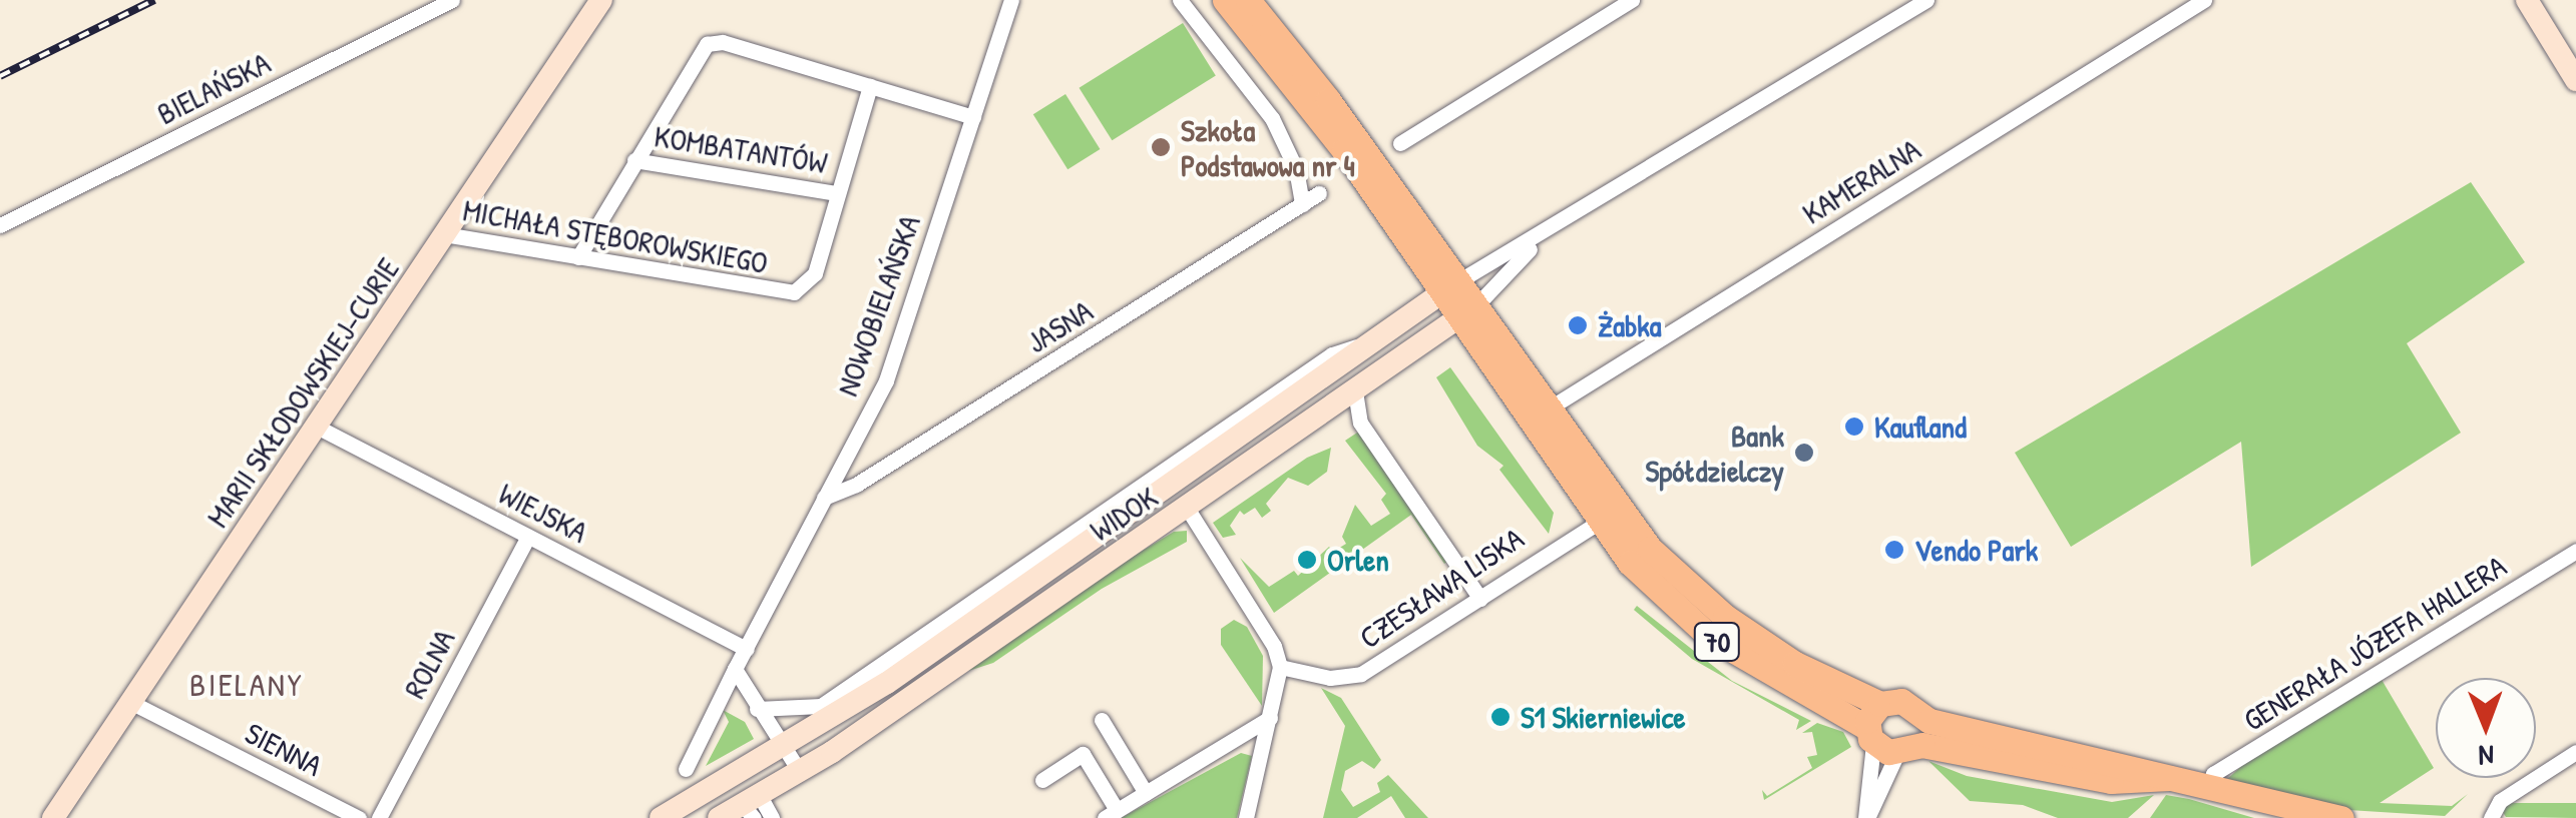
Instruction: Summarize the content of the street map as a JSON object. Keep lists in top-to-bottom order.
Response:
{
  "streets": {
    "main road": ["MARII SKŁODOWSKIEJ-CURIE", "WIDOK", "70"],
    "street": [
      "BIELAŃSKA",
      "KOMBATANTÓW",
      "KAMERALNA",
      "MICHAŁA STĘBOROWSKIEGO",
      "NOWOBIELAŃSKA",
      "JASNA",
      "WIEJSKA",
      "CZESŁAWA LISKA",
      "GENERAŁA JÓZEFA HALLERA",
      "ROLNA",
      "SIENNA"
    ]
  },
  "crossings": [
    ["KOMBATANTÓW", "MICHAŁA STĘBOROWSKIEGO"],
    ["KAMERALNA", "70"],
    ["MICHAŁA STĘBOROWSKIEGO", "MARII SKŁODOWSKIEJ-CURIE"],
    ["NOWOBIELAŃSKA", "JASNA"],
    ["NOWOBIELAŃSKA", "WIEJSKA"],
    ["MARII SKŁODOWSKIEJ-CURIE", "WIEJSKA"],
    ["MARII SKŁODOWSKIEJ-CURIE", "SIENNA"],
    ["WIEJSKA", "ROLNA"],
    ["WIDOK", "70"],
    ["CZESŁAWA LISKA", "70"],
    ["70", "GENERAŁA JÓZEFA HALLERA"]
  ],
  "districts": ["BIELANY"],
  "places": [
    "Szkoła Podstawowa nr 4",
    "Żabka",
    "Kaufland",
    "Bank Spółdzielczy",
    "Vendo Park",
    "Orlen",
    "S1 Skierniewice"
  ],
  "north": "bottom"
}
